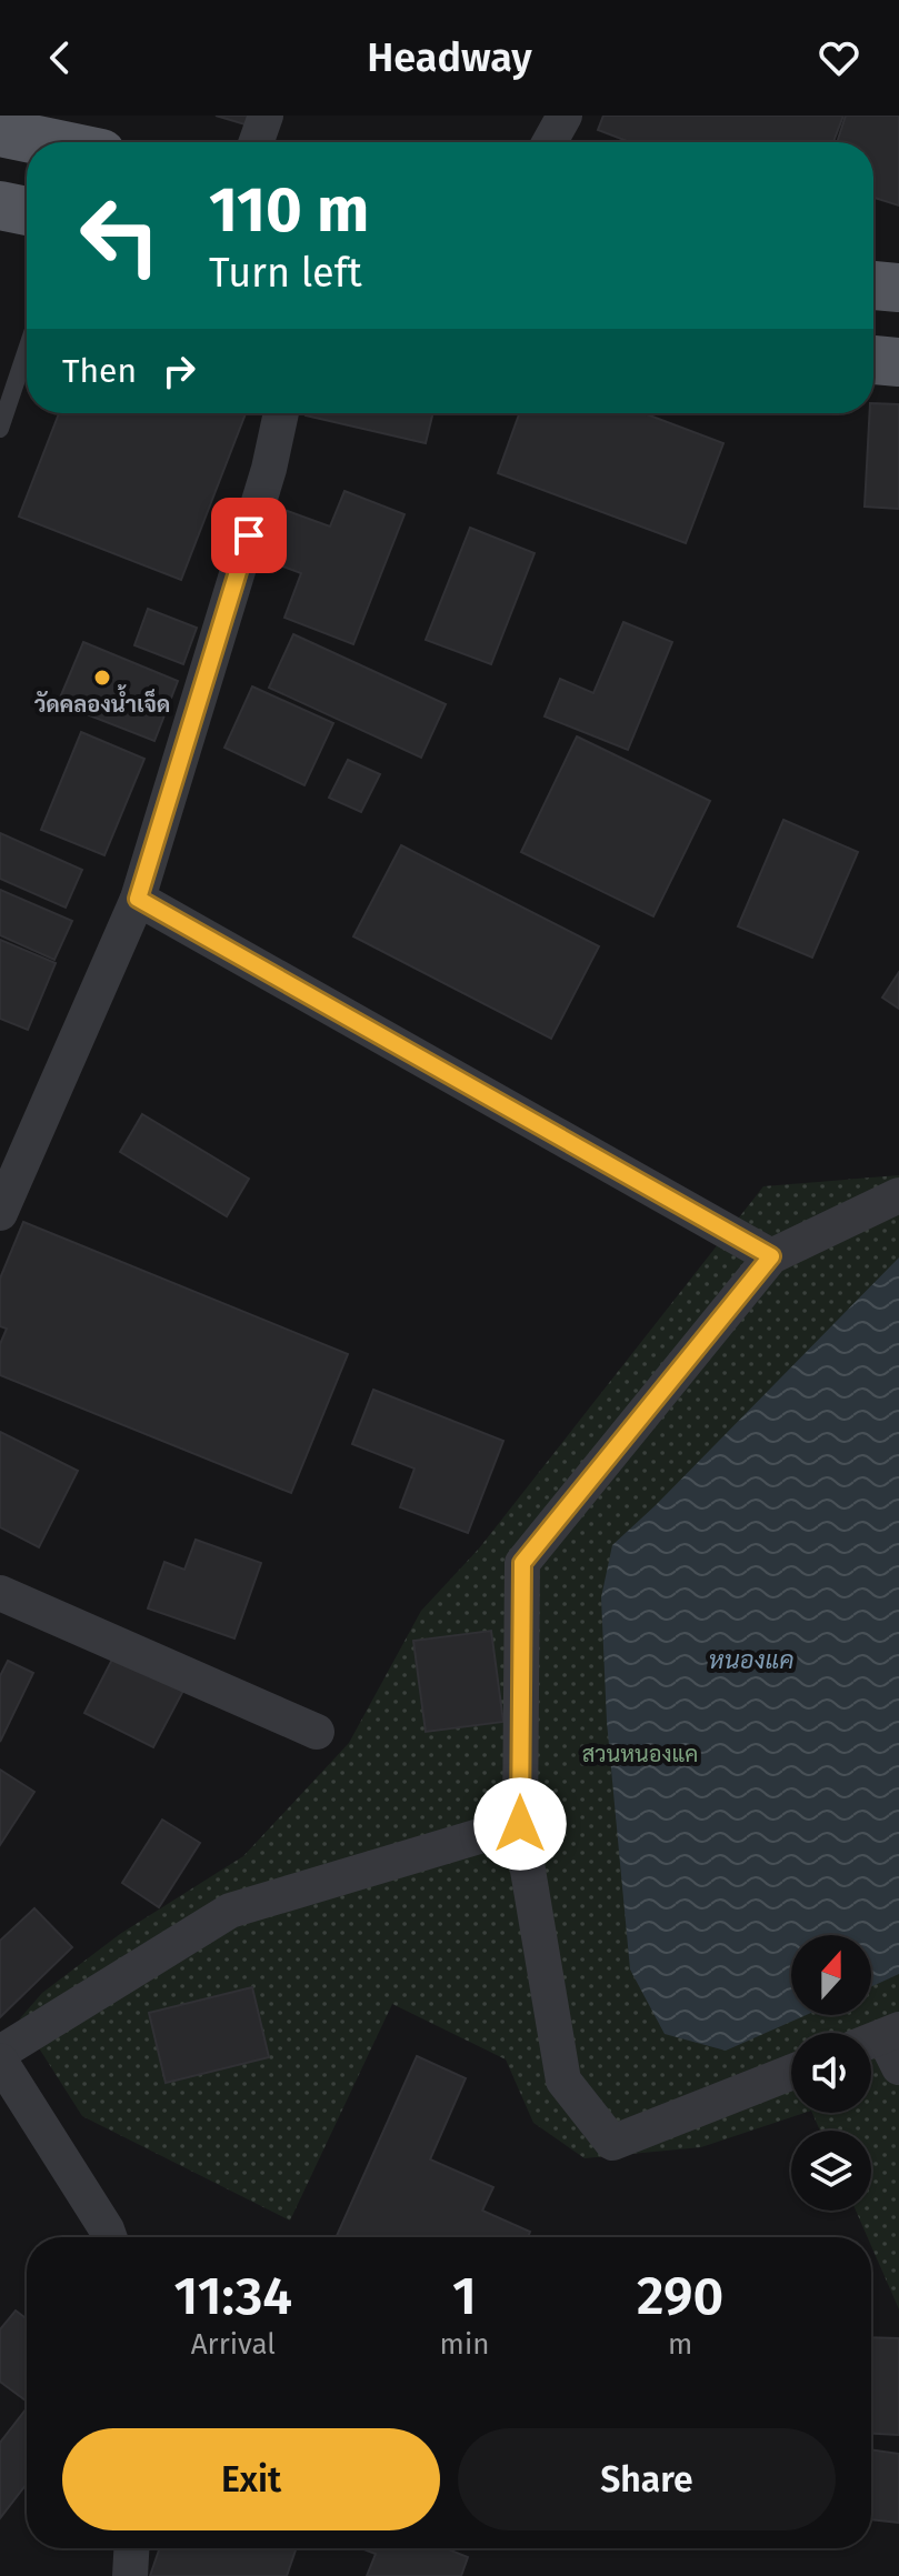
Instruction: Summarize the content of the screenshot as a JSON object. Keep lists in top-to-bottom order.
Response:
{
  "water": ["หนองแค"],
  "parks": ["สวนหนองแค"],
  "places": ["วัดคลองน้ำเจ็ด"],
  "north": "top",
  "page": {
    "header": "Headway",
    "turn": ["110 m", "Turn left"],
    "then": "Then",
    "eta": [
      "11:34",
      "Arrival",
      "1",
      "min",
      "290",
      "m"
    ],
    "buttons": ["Exit", "Share"]
  }
}
